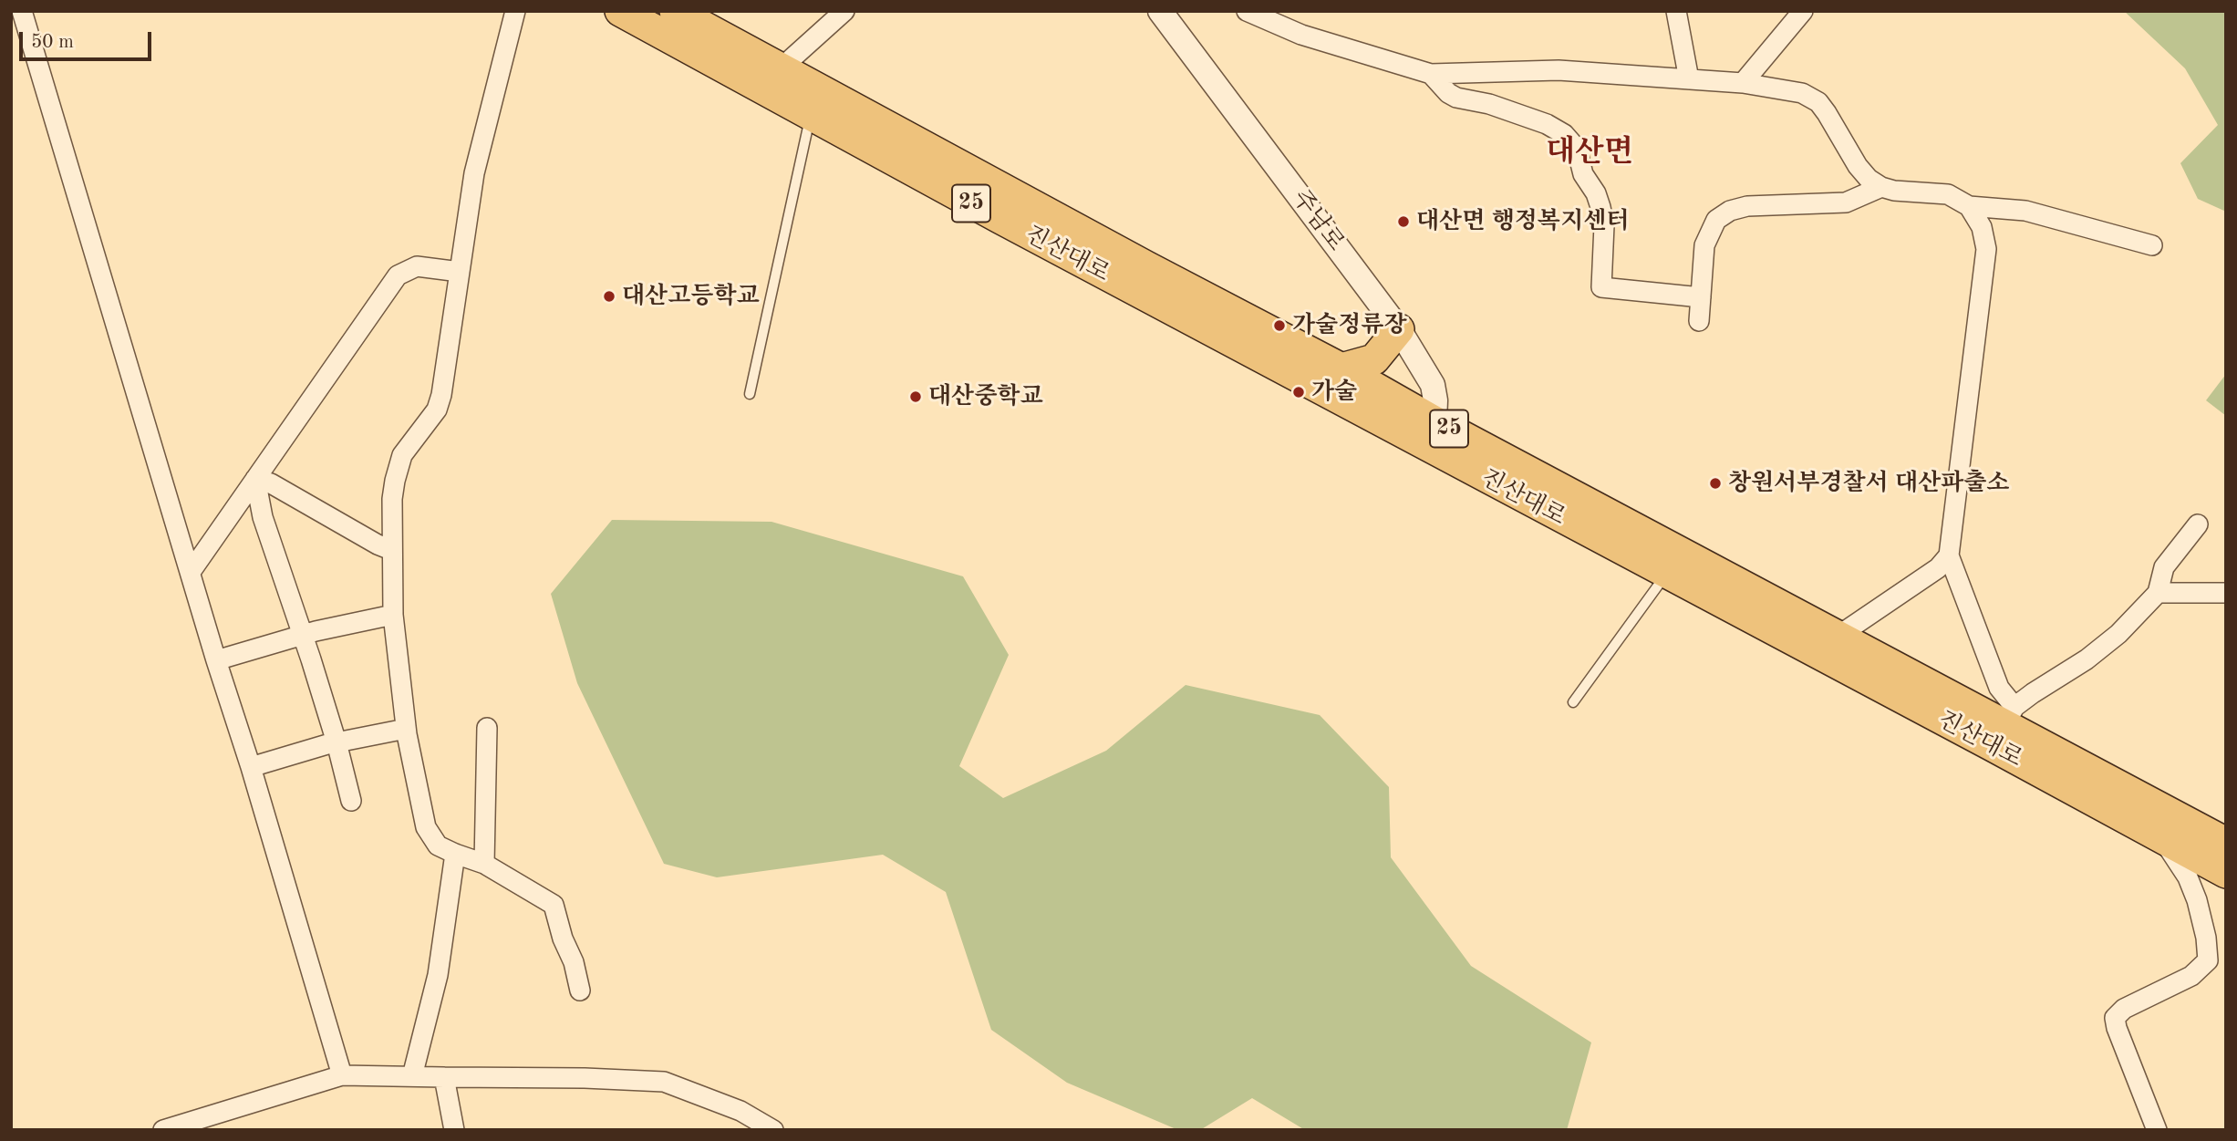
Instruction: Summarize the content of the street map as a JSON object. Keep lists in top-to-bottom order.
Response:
{
  "streets": {
    "main road": ["25", "진산대로"],
    "street": ["주남로"]
  },
  "crossings": [
    ["주남로", "진산대로"]
  ],
  "districts": ["대산면"],
  "places": [
    "대산면 행정복지센터",
    "대산고등학교",
    "가술정류장",
    "가술",
    "대산중학교",
    "창원서부경찰서 대산파출소"
  ],
  "scale_bar": "50 m"
}
